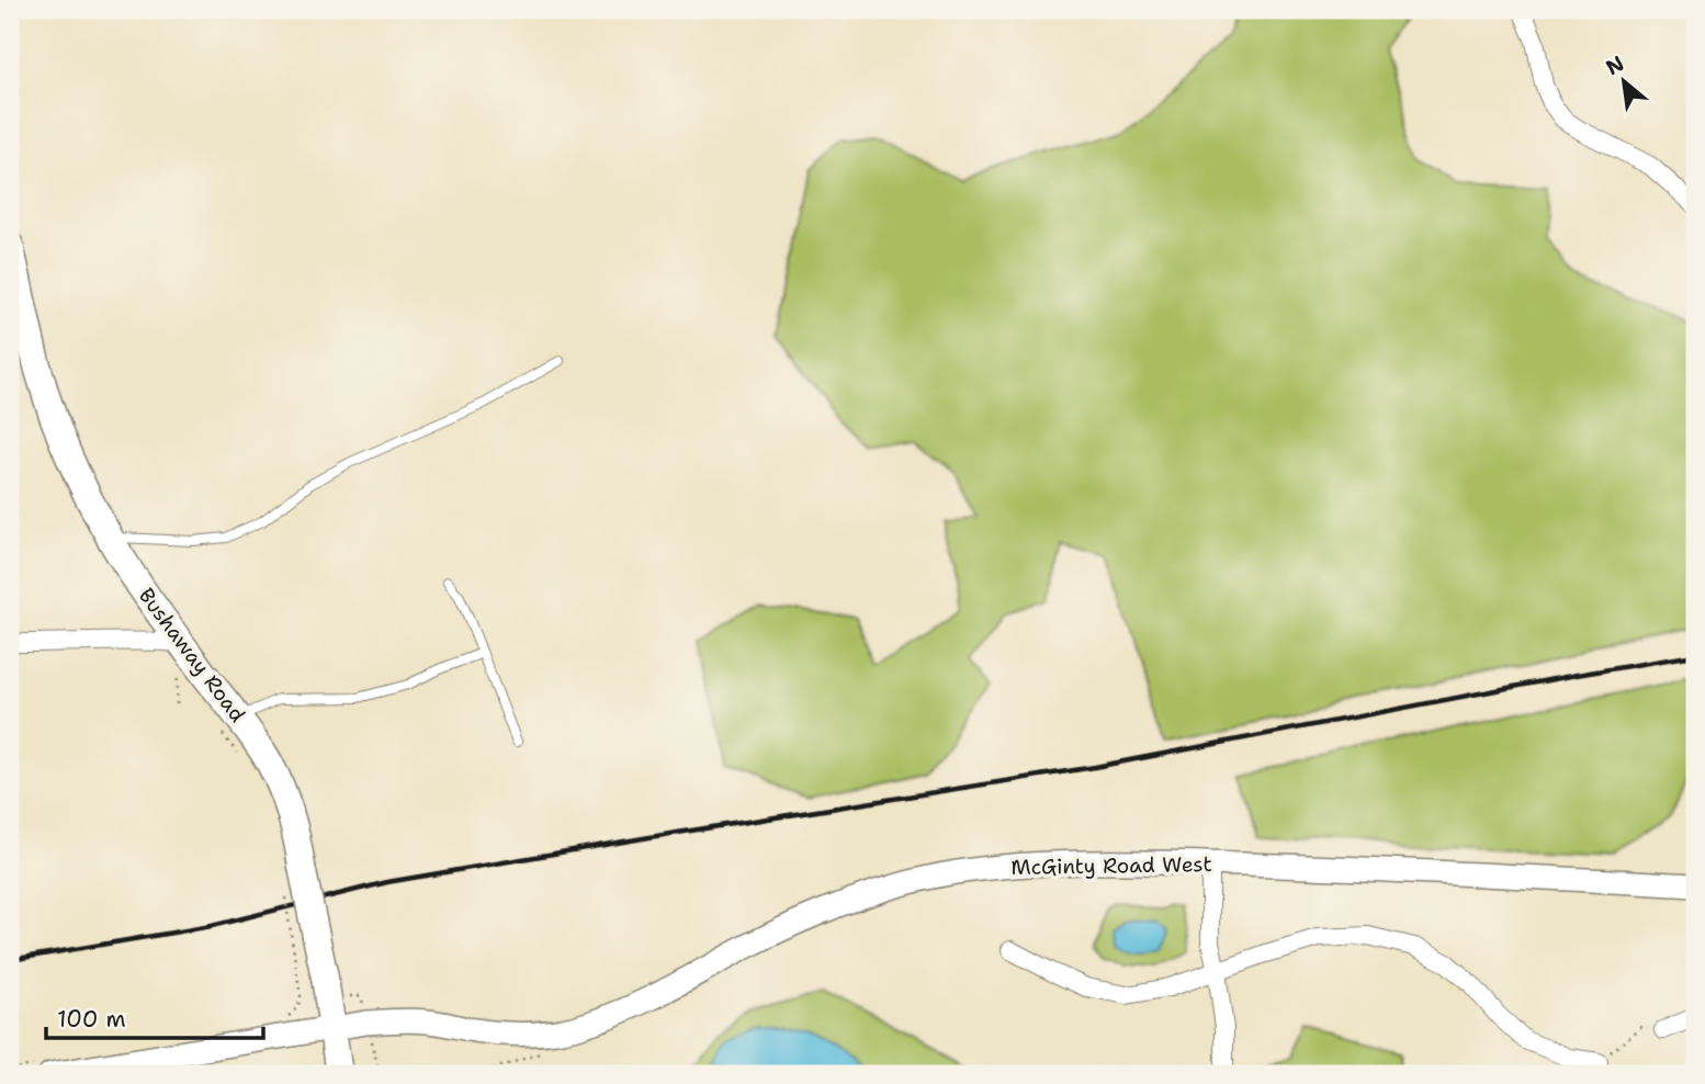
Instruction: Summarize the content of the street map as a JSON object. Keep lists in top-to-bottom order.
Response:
{
  "streets": {
    "main road": ["Bushaway Road", "McGinty Road West"]
  },
  "crossings": [
    ["Bushaway Road", "McGinty Road West"]
  ],
  "scale_bar": "100 m",
  "north": "top left"
}
